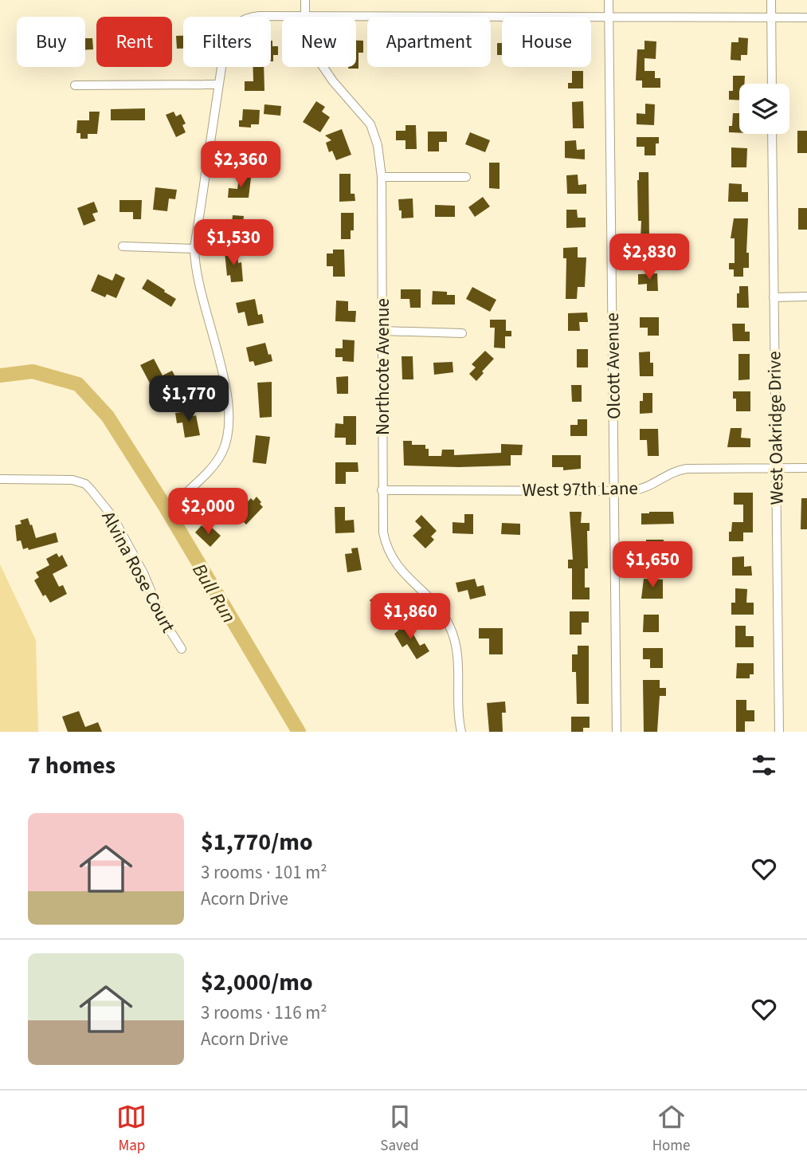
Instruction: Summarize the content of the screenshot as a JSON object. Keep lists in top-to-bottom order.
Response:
{
  "streets": {
    "street": [
      "Olcott Avenue",
      "Northcote Avenue",
      "West Oakridge Drive",
      "West 97th Lane",
      "Alvina Rose Court"
    ]
  },
  "crossings": [
    ["Olcott Avenue", "West 97th Lane"],
    ["Northcote Avenue", "West 97th Lane"],
    ["West Oakridge Drive", "West 97th Lane"]
  ],
  "water": ["Bull Run"],
  "page": {
    "chip": [
      "Buy",
      "Rent",
      "Filters",
      "New",
      "Apartment",
      "House"
    ],
    "price": [
      "$2,360",
      "$1,530",
      "$2,830",
      "$1,770",
      "$2,000",
      "$1,650",
      "$1,860"
    ],
    "heading": "7 homes",
    "list": [
      {
        "name": "$1,770/mo",
        "note": "3 rooms · 101 m² · Acorn Drive"
      },
      {
        "name": "$2,000/mo",
        "note": "3 rooms · 116 m² · Acorn Drive"
      }
    ],
    "tabs": ["Map", "Saved", "Home"]
  }
}
